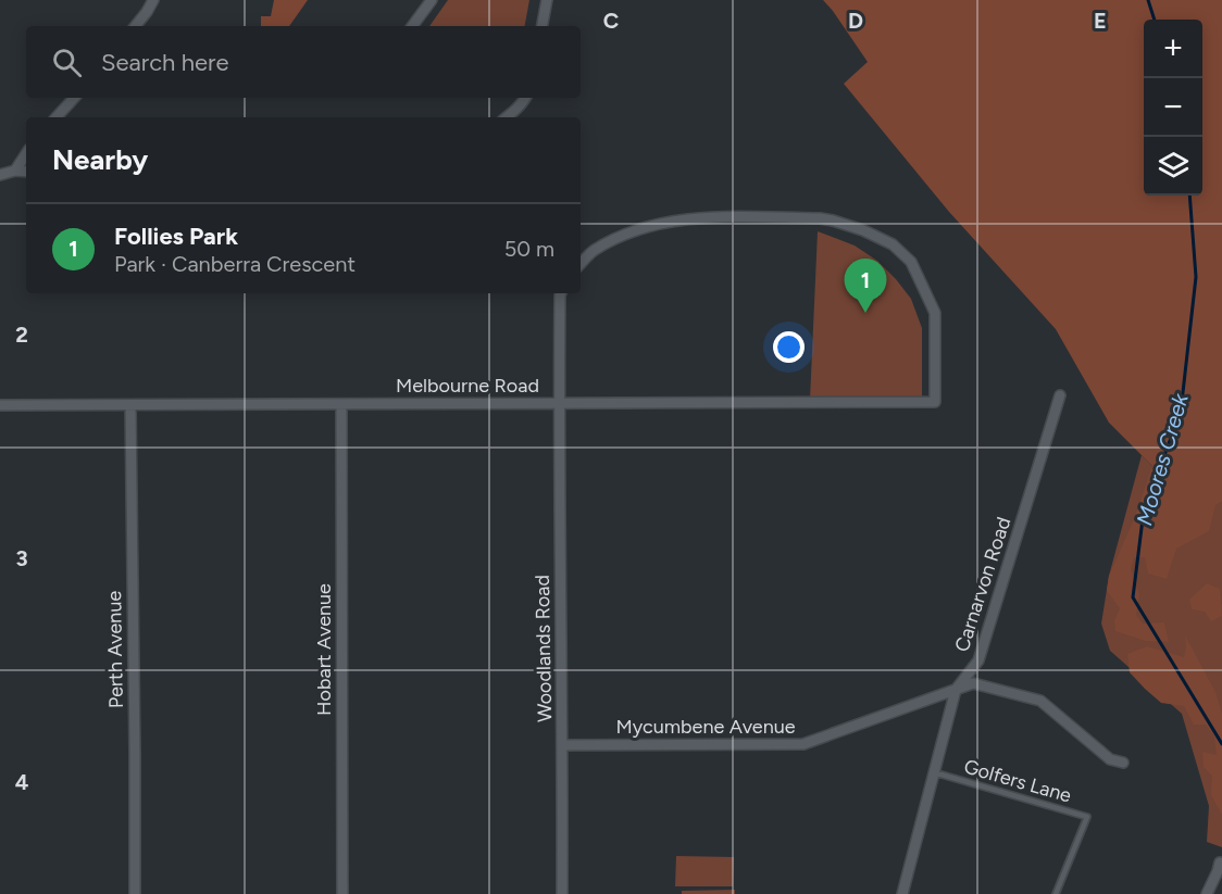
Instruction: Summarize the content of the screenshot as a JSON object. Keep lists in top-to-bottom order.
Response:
{
  "streets": {
    "street": [
      "Melbourne Road",
      "Carnarvon Road",
      "Woodlands Road",
      "Perth Avenue",
      "Hobart Avenue",
      "Mycumbene Avenue"
    ],
    "lane": ["Golfers Lane"]
  },
  "crossings": [
    ["Melbourne Road", "Woodlands Road"],
    ["Melbourne Road", "Perth Avenue"],
    ["Melbourne Road", "Hobart Avenue"],
    ["Carnarvon Road", "Mycumbene Avenue"],
    ["Carnarvon Road", "Golfers Lane"],
    ["Woodlands Road", "Mycumbene Avenue"]
  ],
  "water": ["Moores Creek"],
  "page": {
    "map_buttons": ["+", "−"],
    "search": "Search here",
    "heading": "Nearby",
    "list": [
      {
        "mark": "1",
        "name": "Follies Park",
        "note": "Park · Canberra Crescent",
        "value": "50 m"
      }
    ],
    "pins": "1"
  },
  "grid": {
    "columns": ["C", "D", "E"],
    "rows": ["2", "3", "4"]
  }
}
